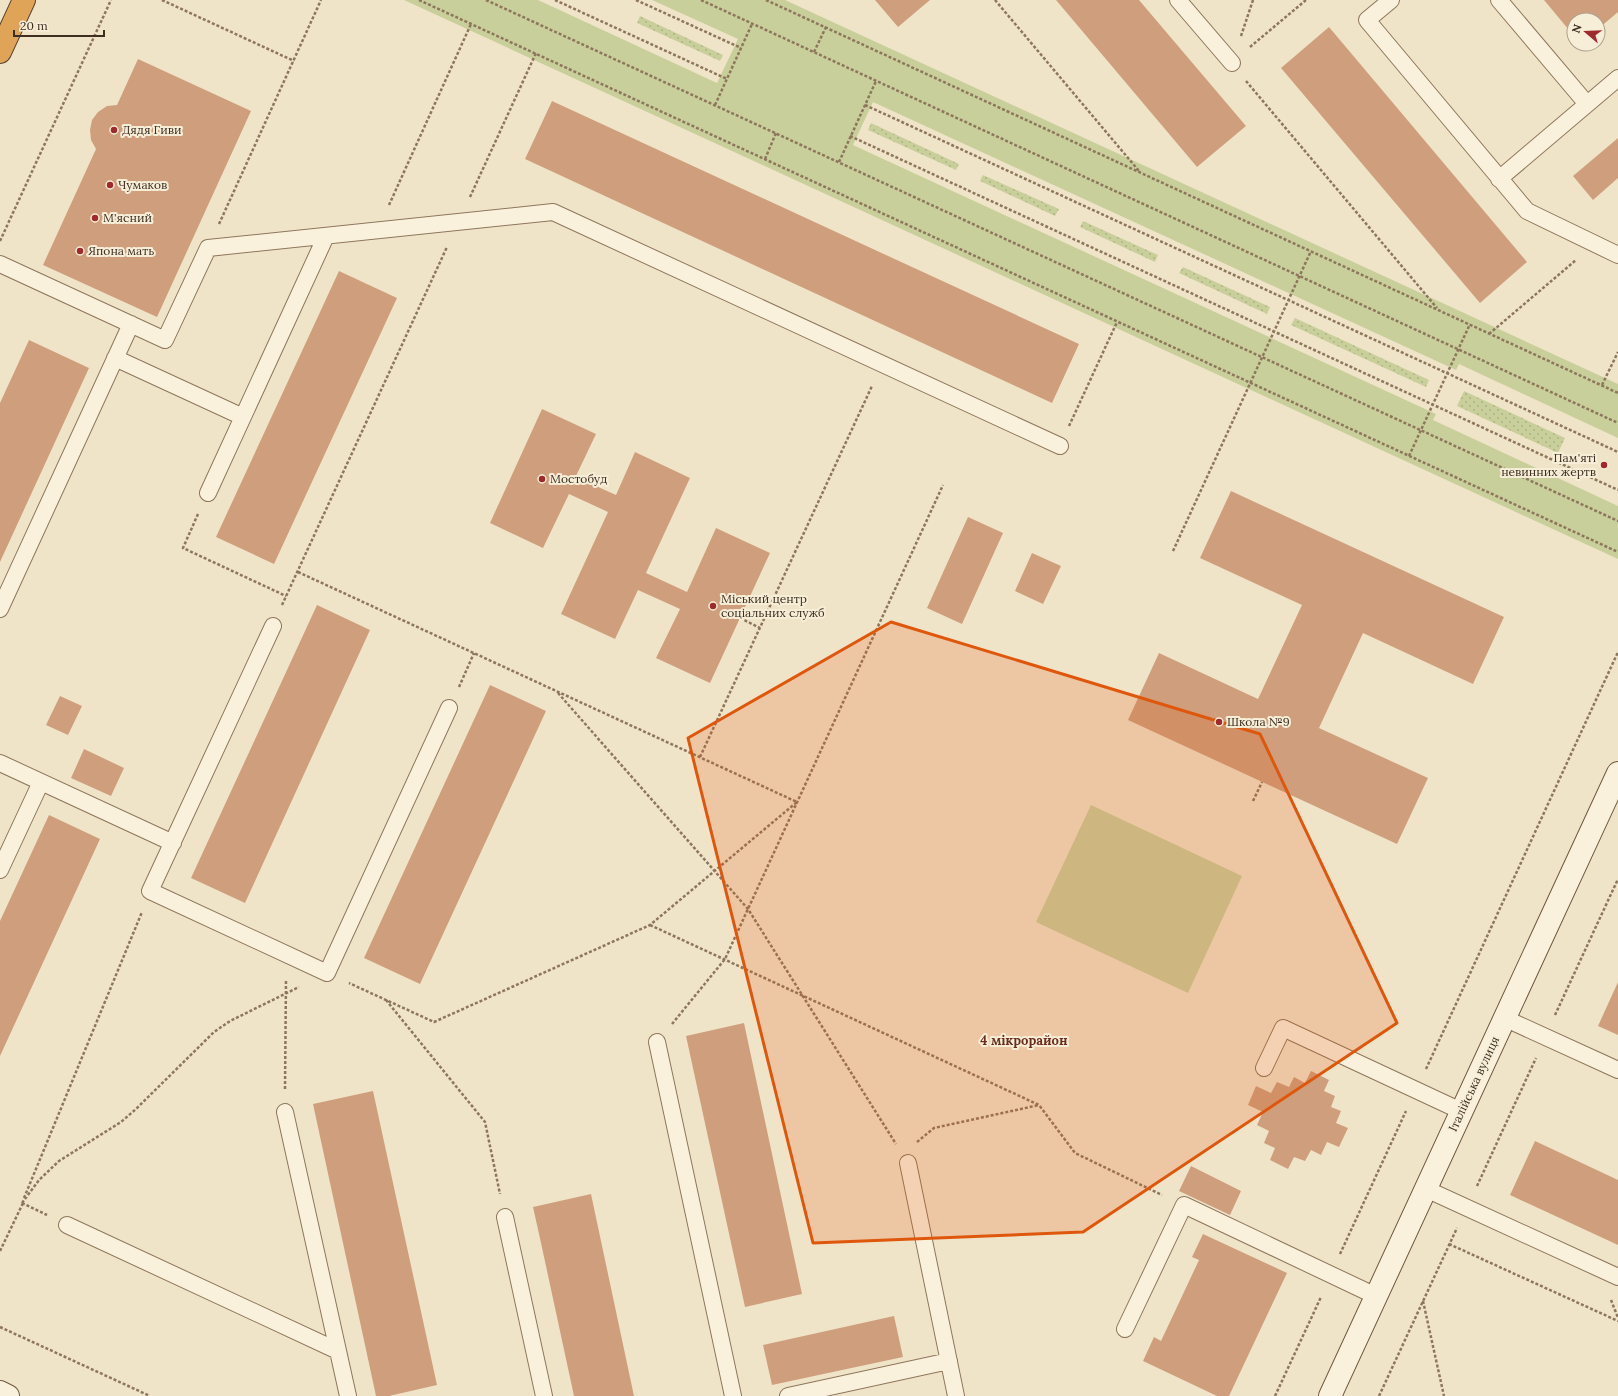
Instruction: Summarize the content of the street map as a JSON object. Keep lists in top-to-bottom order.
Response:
{
  "streets": {
    "street": ["Італійська вулиця"]
  },
  "districts": ["4 мікрорайон"],
  "places": [
    "Дядя Гиви",
    "Чумаков",
    "М'ясний",
    "Япона мать",
    "Пам'яті невинних жертв",
    "Мостобуд",
    "Міський центр соціальних служб",
    "Школа №9"
  ],
  "scale_bar": "20 m",
  "north": "left"
}
